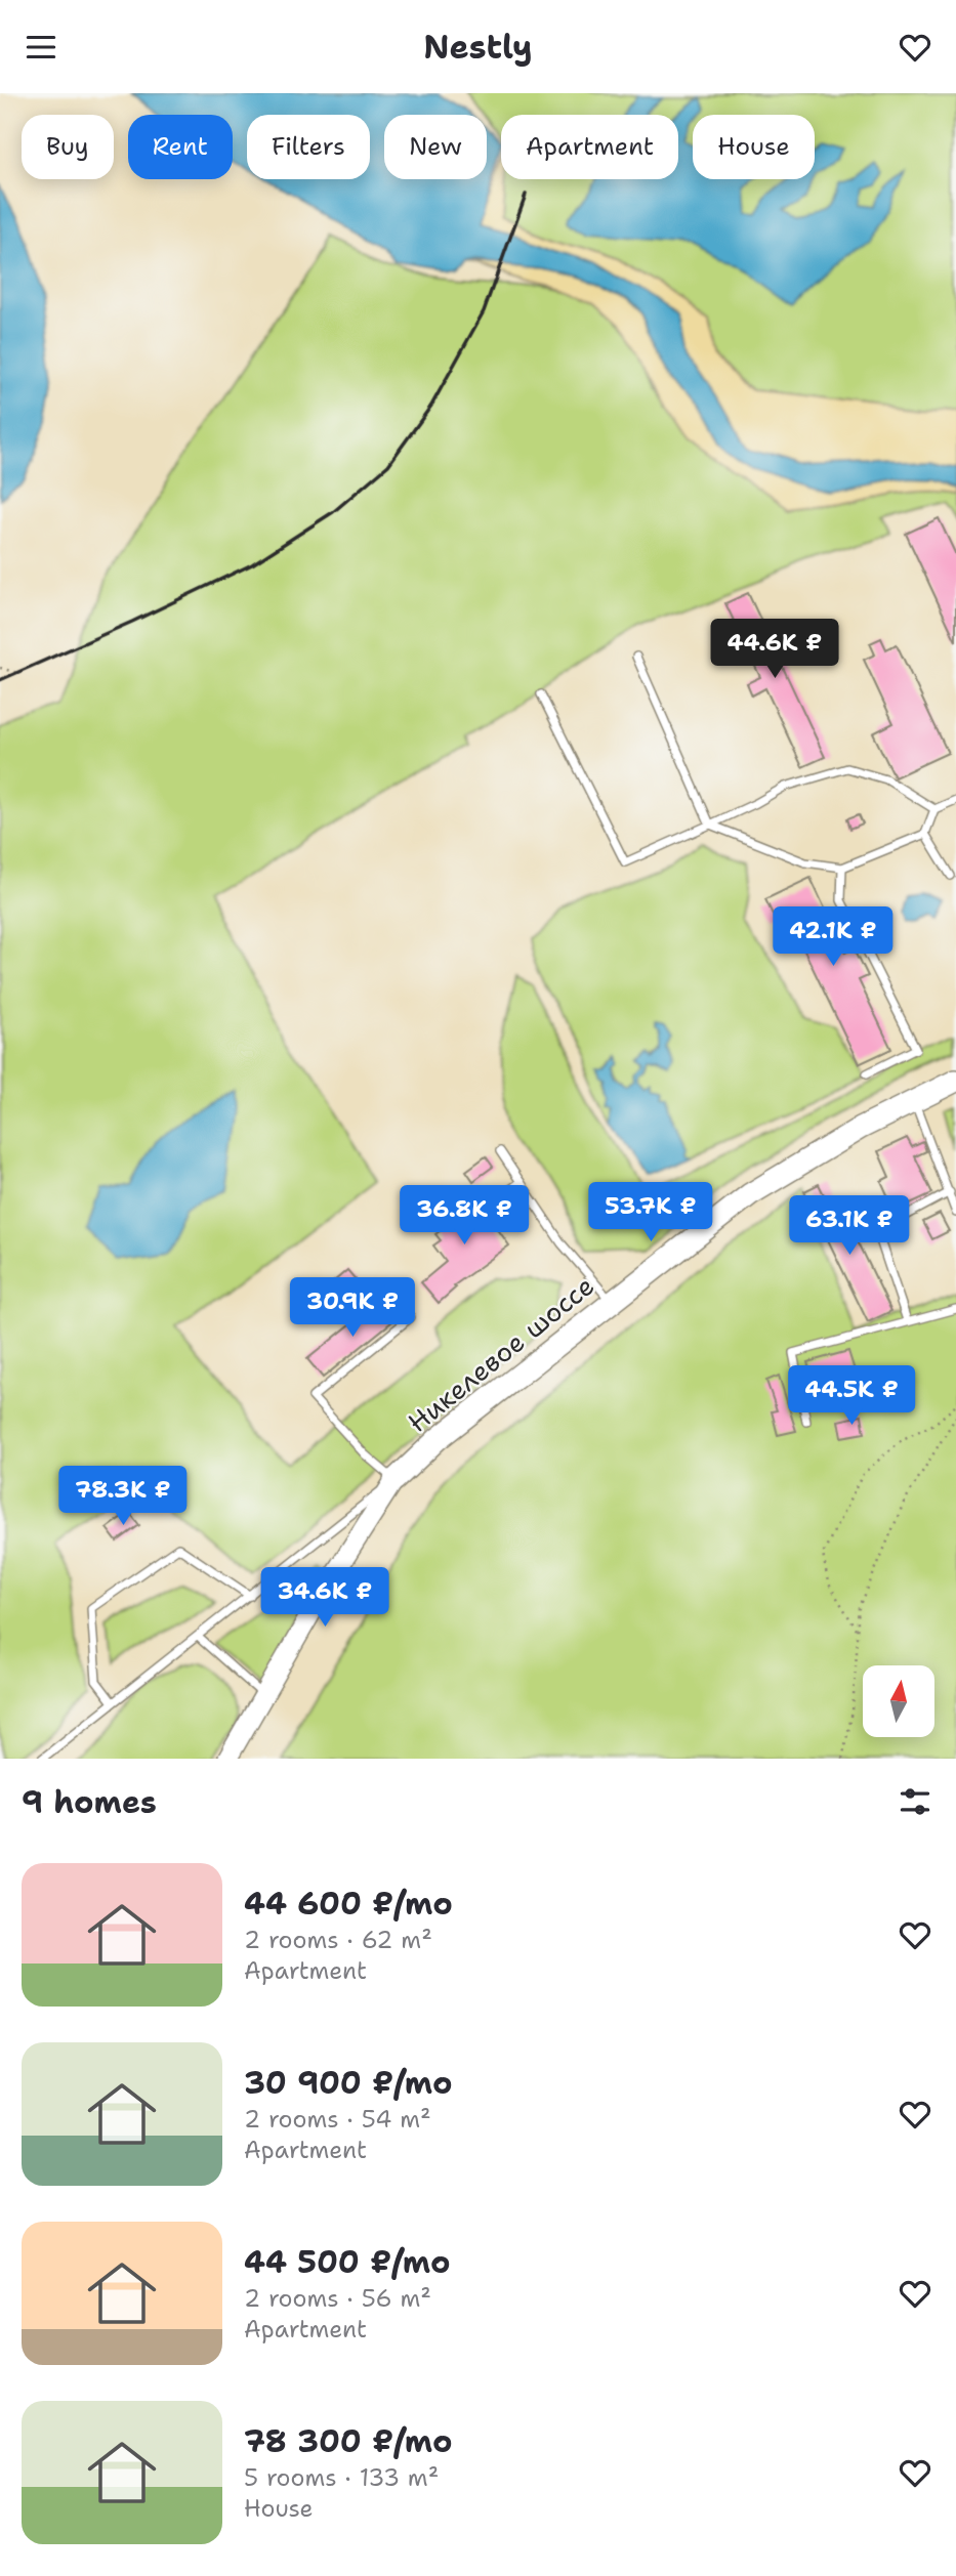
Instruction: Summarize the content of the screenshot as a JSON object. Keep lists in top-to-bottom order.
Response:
{
  "streets": {
    "main road": ["Никелевое шоссе"]
  },
  "north": "top",
  "page": {
    "header": "Nestly",
    "chip": [
      "Buy",
      "Rent",
      "Filters",
      "New",
      "Apartment",
      "House"
    ],
    "price": [
      "44.6K ₽",
      "42.1K ₽",
      "53.7K ₽",
      "36.8K ₽",
      "63.1K ₽",
      "30.9K ₽",
      "44.5K ₽",
      "78.3K ₽",
      "34.6K ₽"
    ],
    "heading": "9 homes",
    "list": [
      {
        "name": "44 600 ₽/mo",
        "note": "2 rooms · 62 m² · Apartment"
      },
      {
        "name": "30 900 ₽/mo",
        "note": "2 rooms · 54 m² · Apartment"
      },
      {
        "name": "44 500 ₽/mo",
        "note": "2 rooms · 56 m² · Apartment"
      },
      {
        "name": "78 300 ₽/mo",
        "note": "5 rooms · 133 m² · House"
      }
    ]
  }
}
